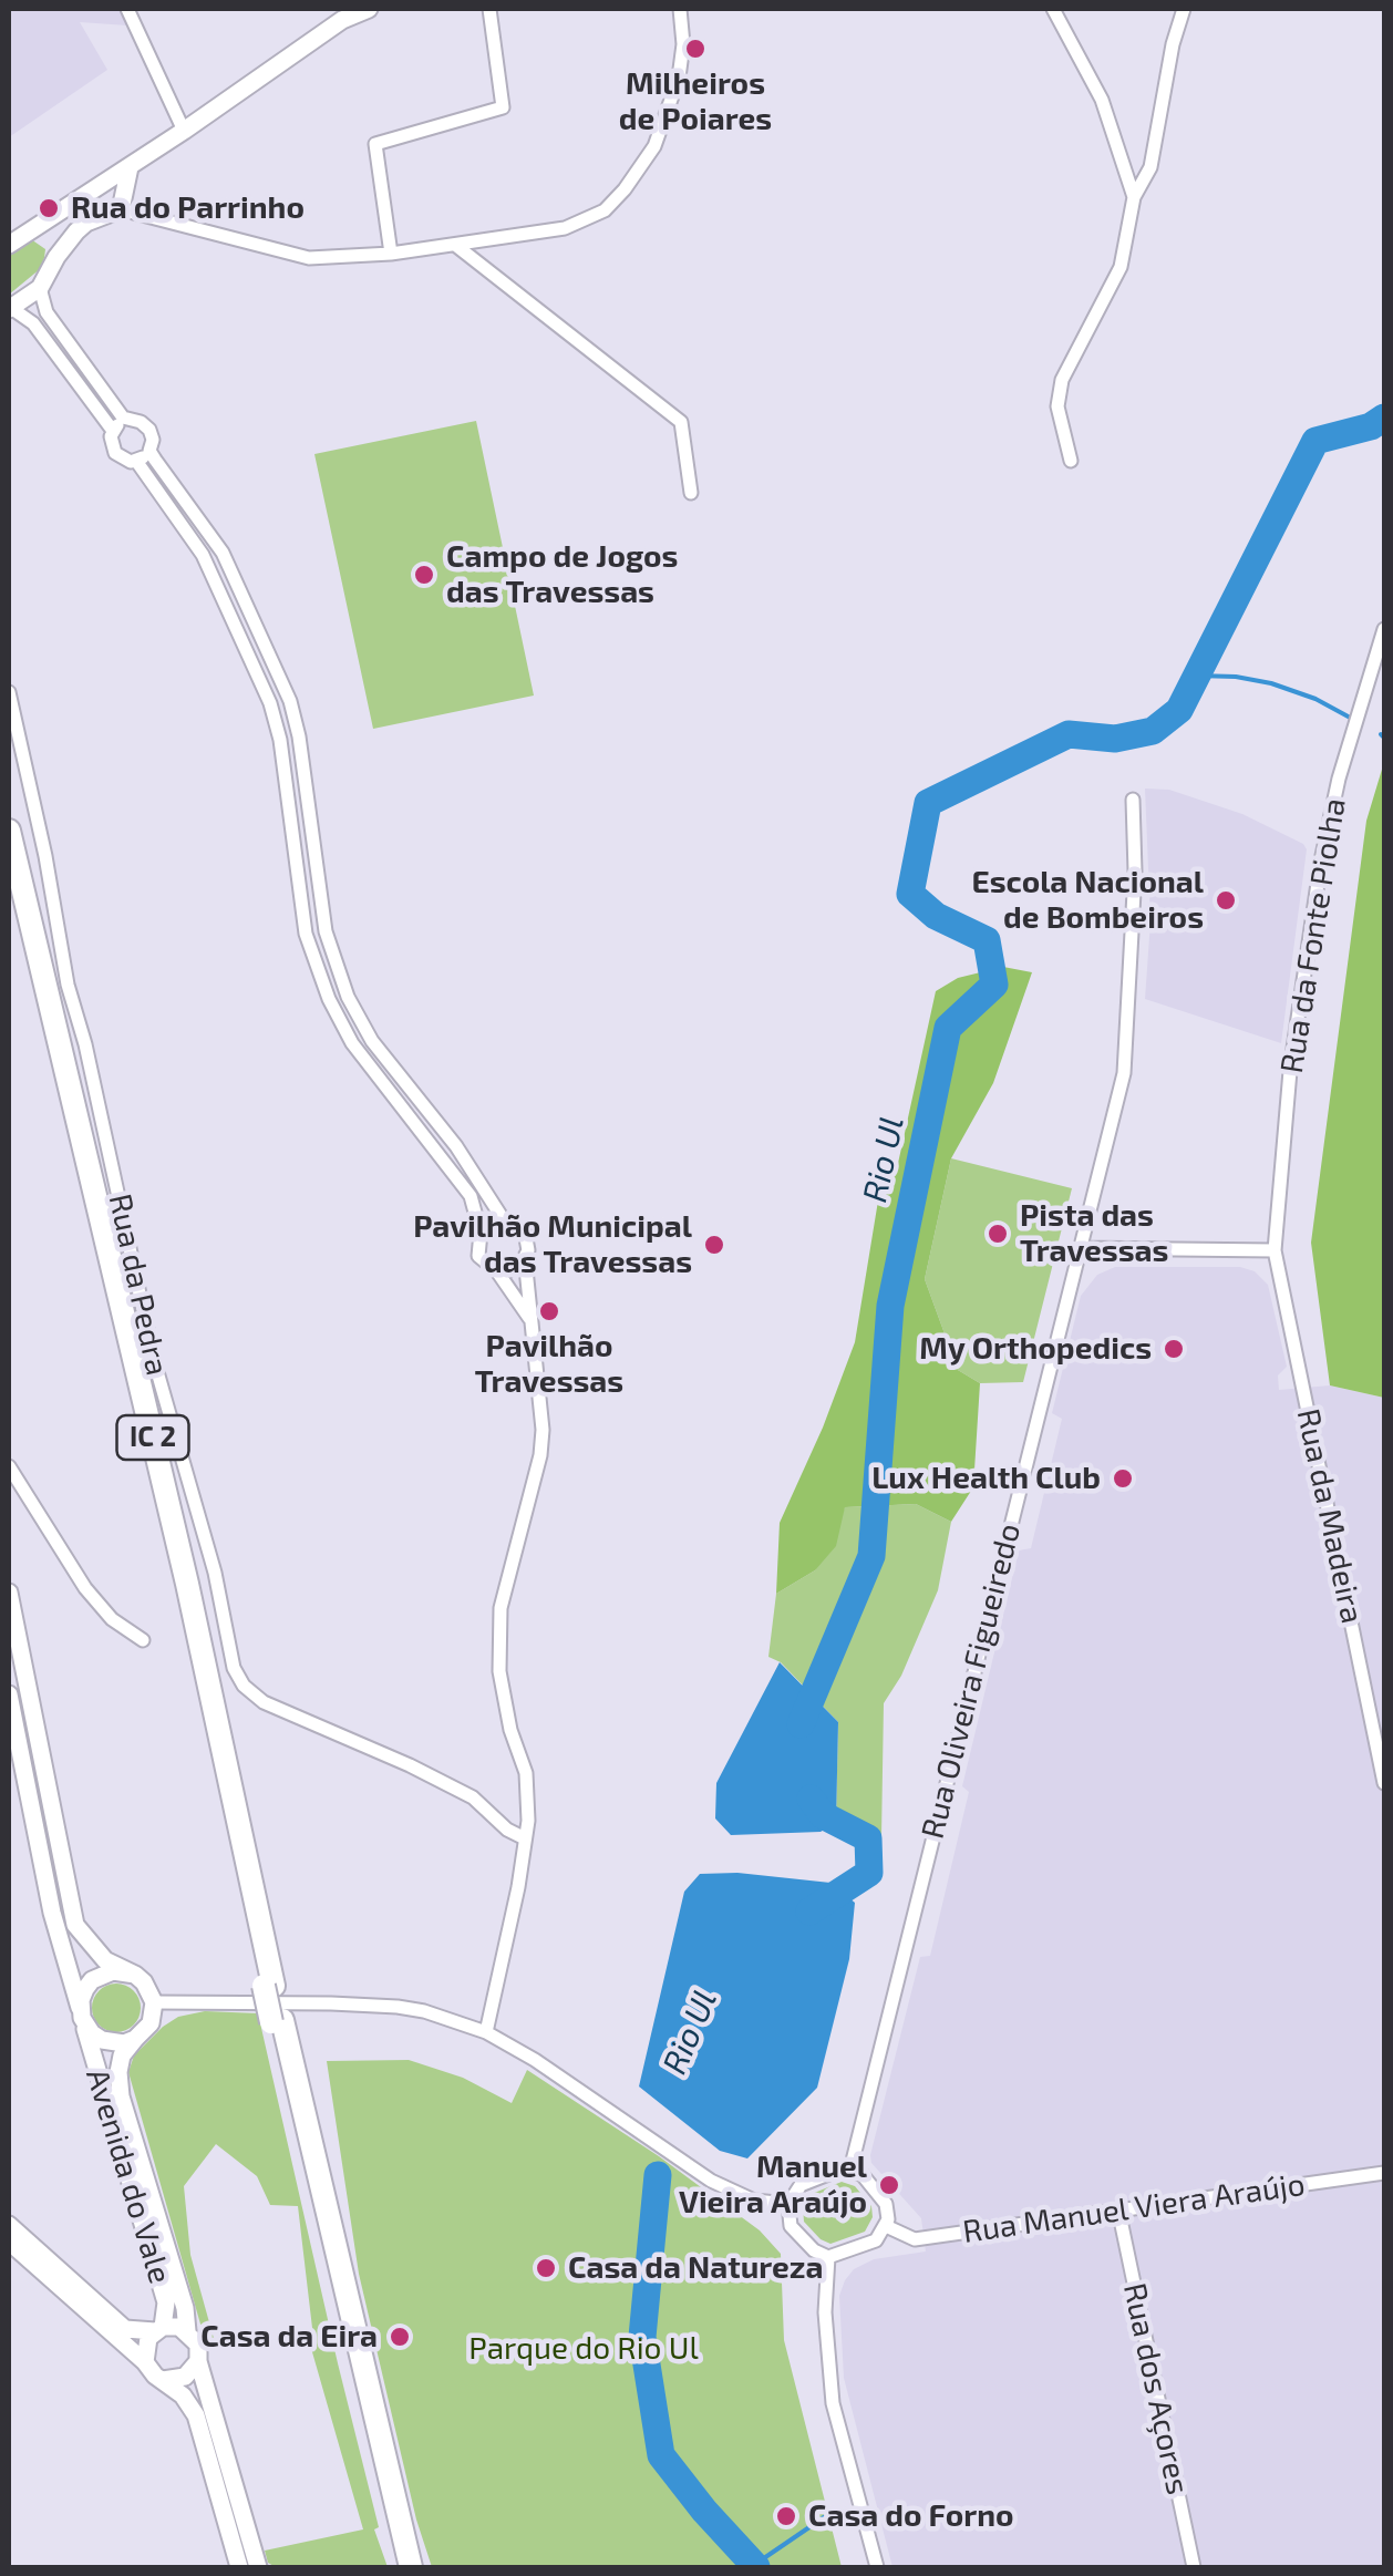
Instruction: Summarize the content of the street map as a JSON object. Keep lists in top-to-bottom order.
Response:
{
  "streets": {
    "highway": ["IC 2"],
    "main road": ["Avenida do Vale"],
    "street": [
      "Rua da Fonte Piolha",
      "Rua da Pedra",
      "Rua da Madeira",
      "Rua Oliveira Figueiredo",
      "Rua Manuel Viera Araújo",
      "Rua dos Açores"
    ]
  },
  "crossings": [
    ["Rua da Fonte Piolha", "Rua da Madeira"],
    ["Rua Oliveira Figueiredo", "Rua Manuel Viera Araújo"],
    ["Rua Manuel Viera Araújo", "Rua dos Açores"]
  ],
  "water": ["Rio Ul"],
  "parks": ["Parque do Rio Ul"],
  "places": [
    "Milheiros de Poiares",
    "Rua do Parrinho",
    "Campo de Jogos das Travessas",
    "Escola Nacional de Bombeiros",
    "Pista das Travessas",
    "Pavilhão Municipal das Travessas",
    "Pavilhão Travessas",
    "My Orthopedics",
    "Lux Health Club",
    "Manuel Vieira Araújo",
    "Casa da Natureza",
    "Casa da Eira",
    "Casa do Forno"
  ]
}
